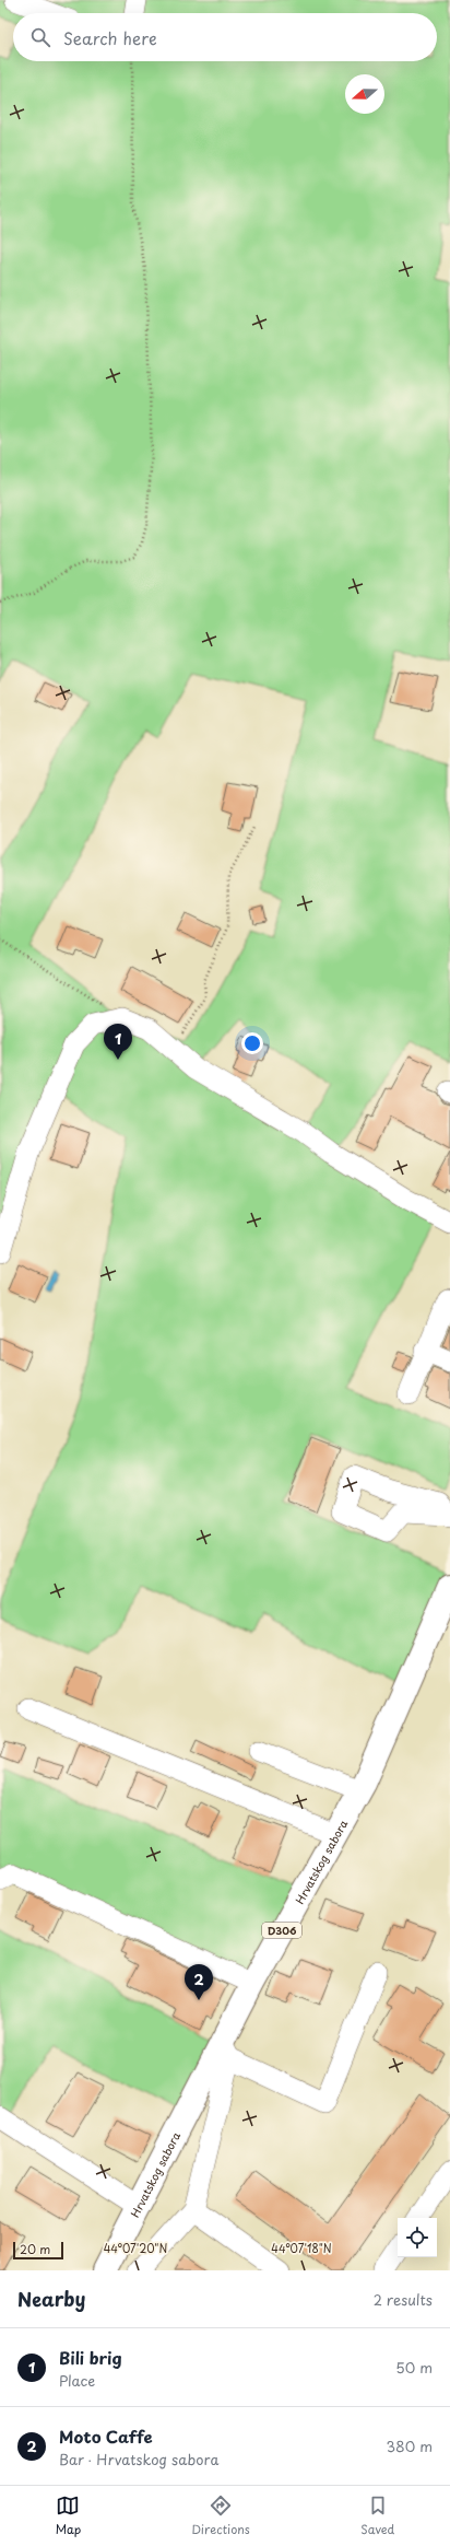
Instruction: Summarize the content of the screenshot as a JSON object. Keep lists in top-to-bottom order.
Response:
{
  "streets": {
    "main road": ["Hrvatskog sabora", "D306"]
  },
  "scale_bar": "20 m",
  "north": "left",
  "page": {
    "search": "Search here",
    "pins": ["1", "2"],
    "scale": "20 m",
    "heading": ["Nearby", "2 results"],
    "list": [
      {
        "mark": "1",
        "name": "Bili brig",
        "note": "Place",
        "value": "50 m"
      },
      {
        "mark": "2",
        "name": "Moto Caffe",
        "note": "Bar · Hrvatskog sabora",
        "value": "380 m"
      }
    ],
    "nav": ["Map", "Directions", "Saved"]
  },
  "coordinates": ["44°07'20\"N", "44°07'18\"N"]
}
